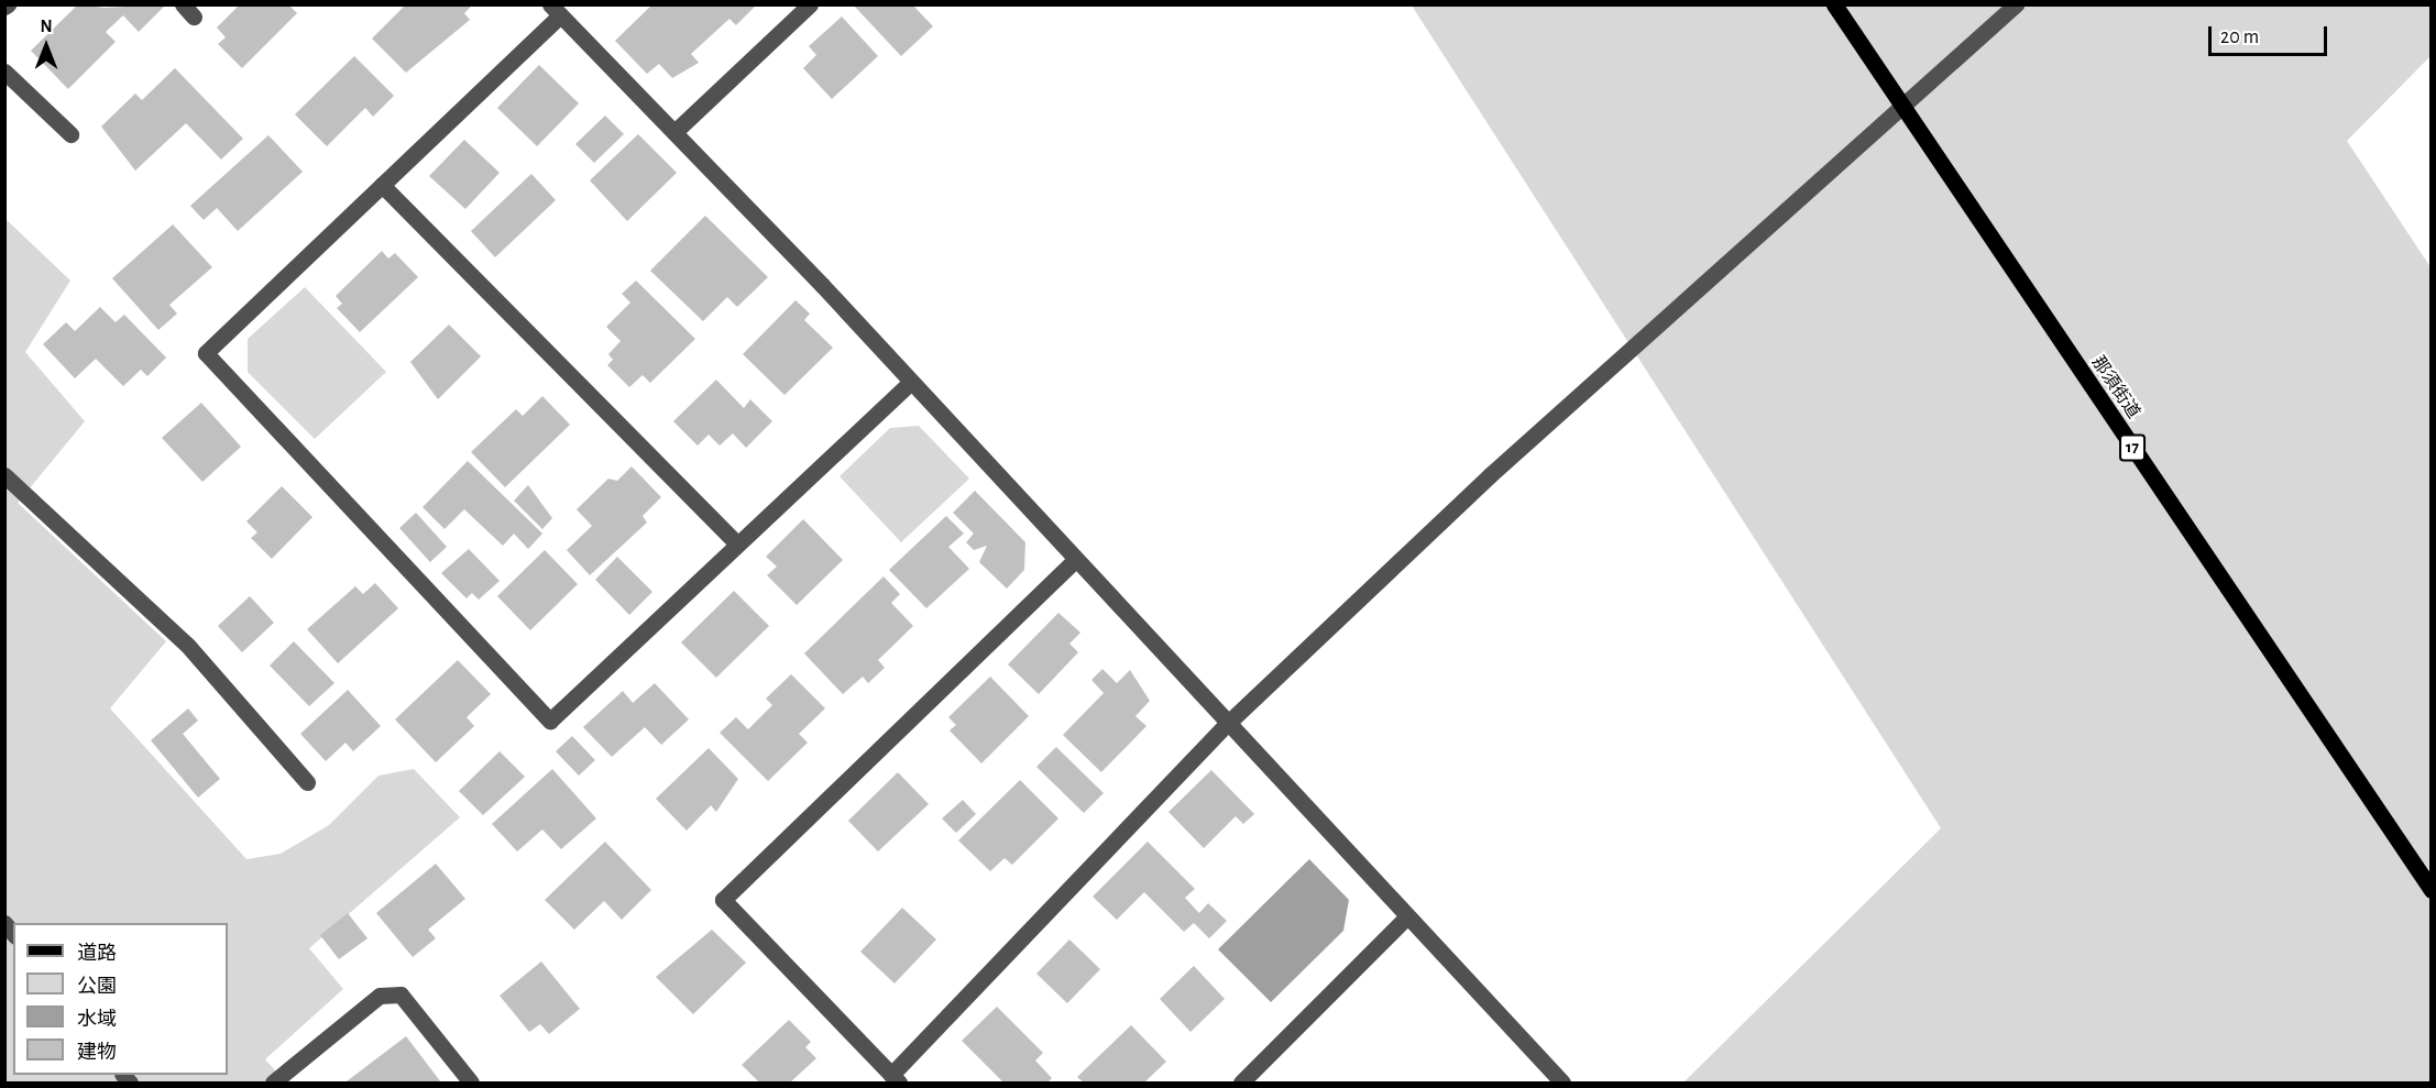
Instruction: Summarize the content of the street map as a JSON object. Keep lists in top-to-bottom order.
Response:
{
  "streets": {
    "main road": ["那須街道", "17"]
  },
  "legend": [
    "道路",
    "公園",
    "水域",
    "建物"
  ],
  "scale_bar": "20 m",
  "north": "top"
}
